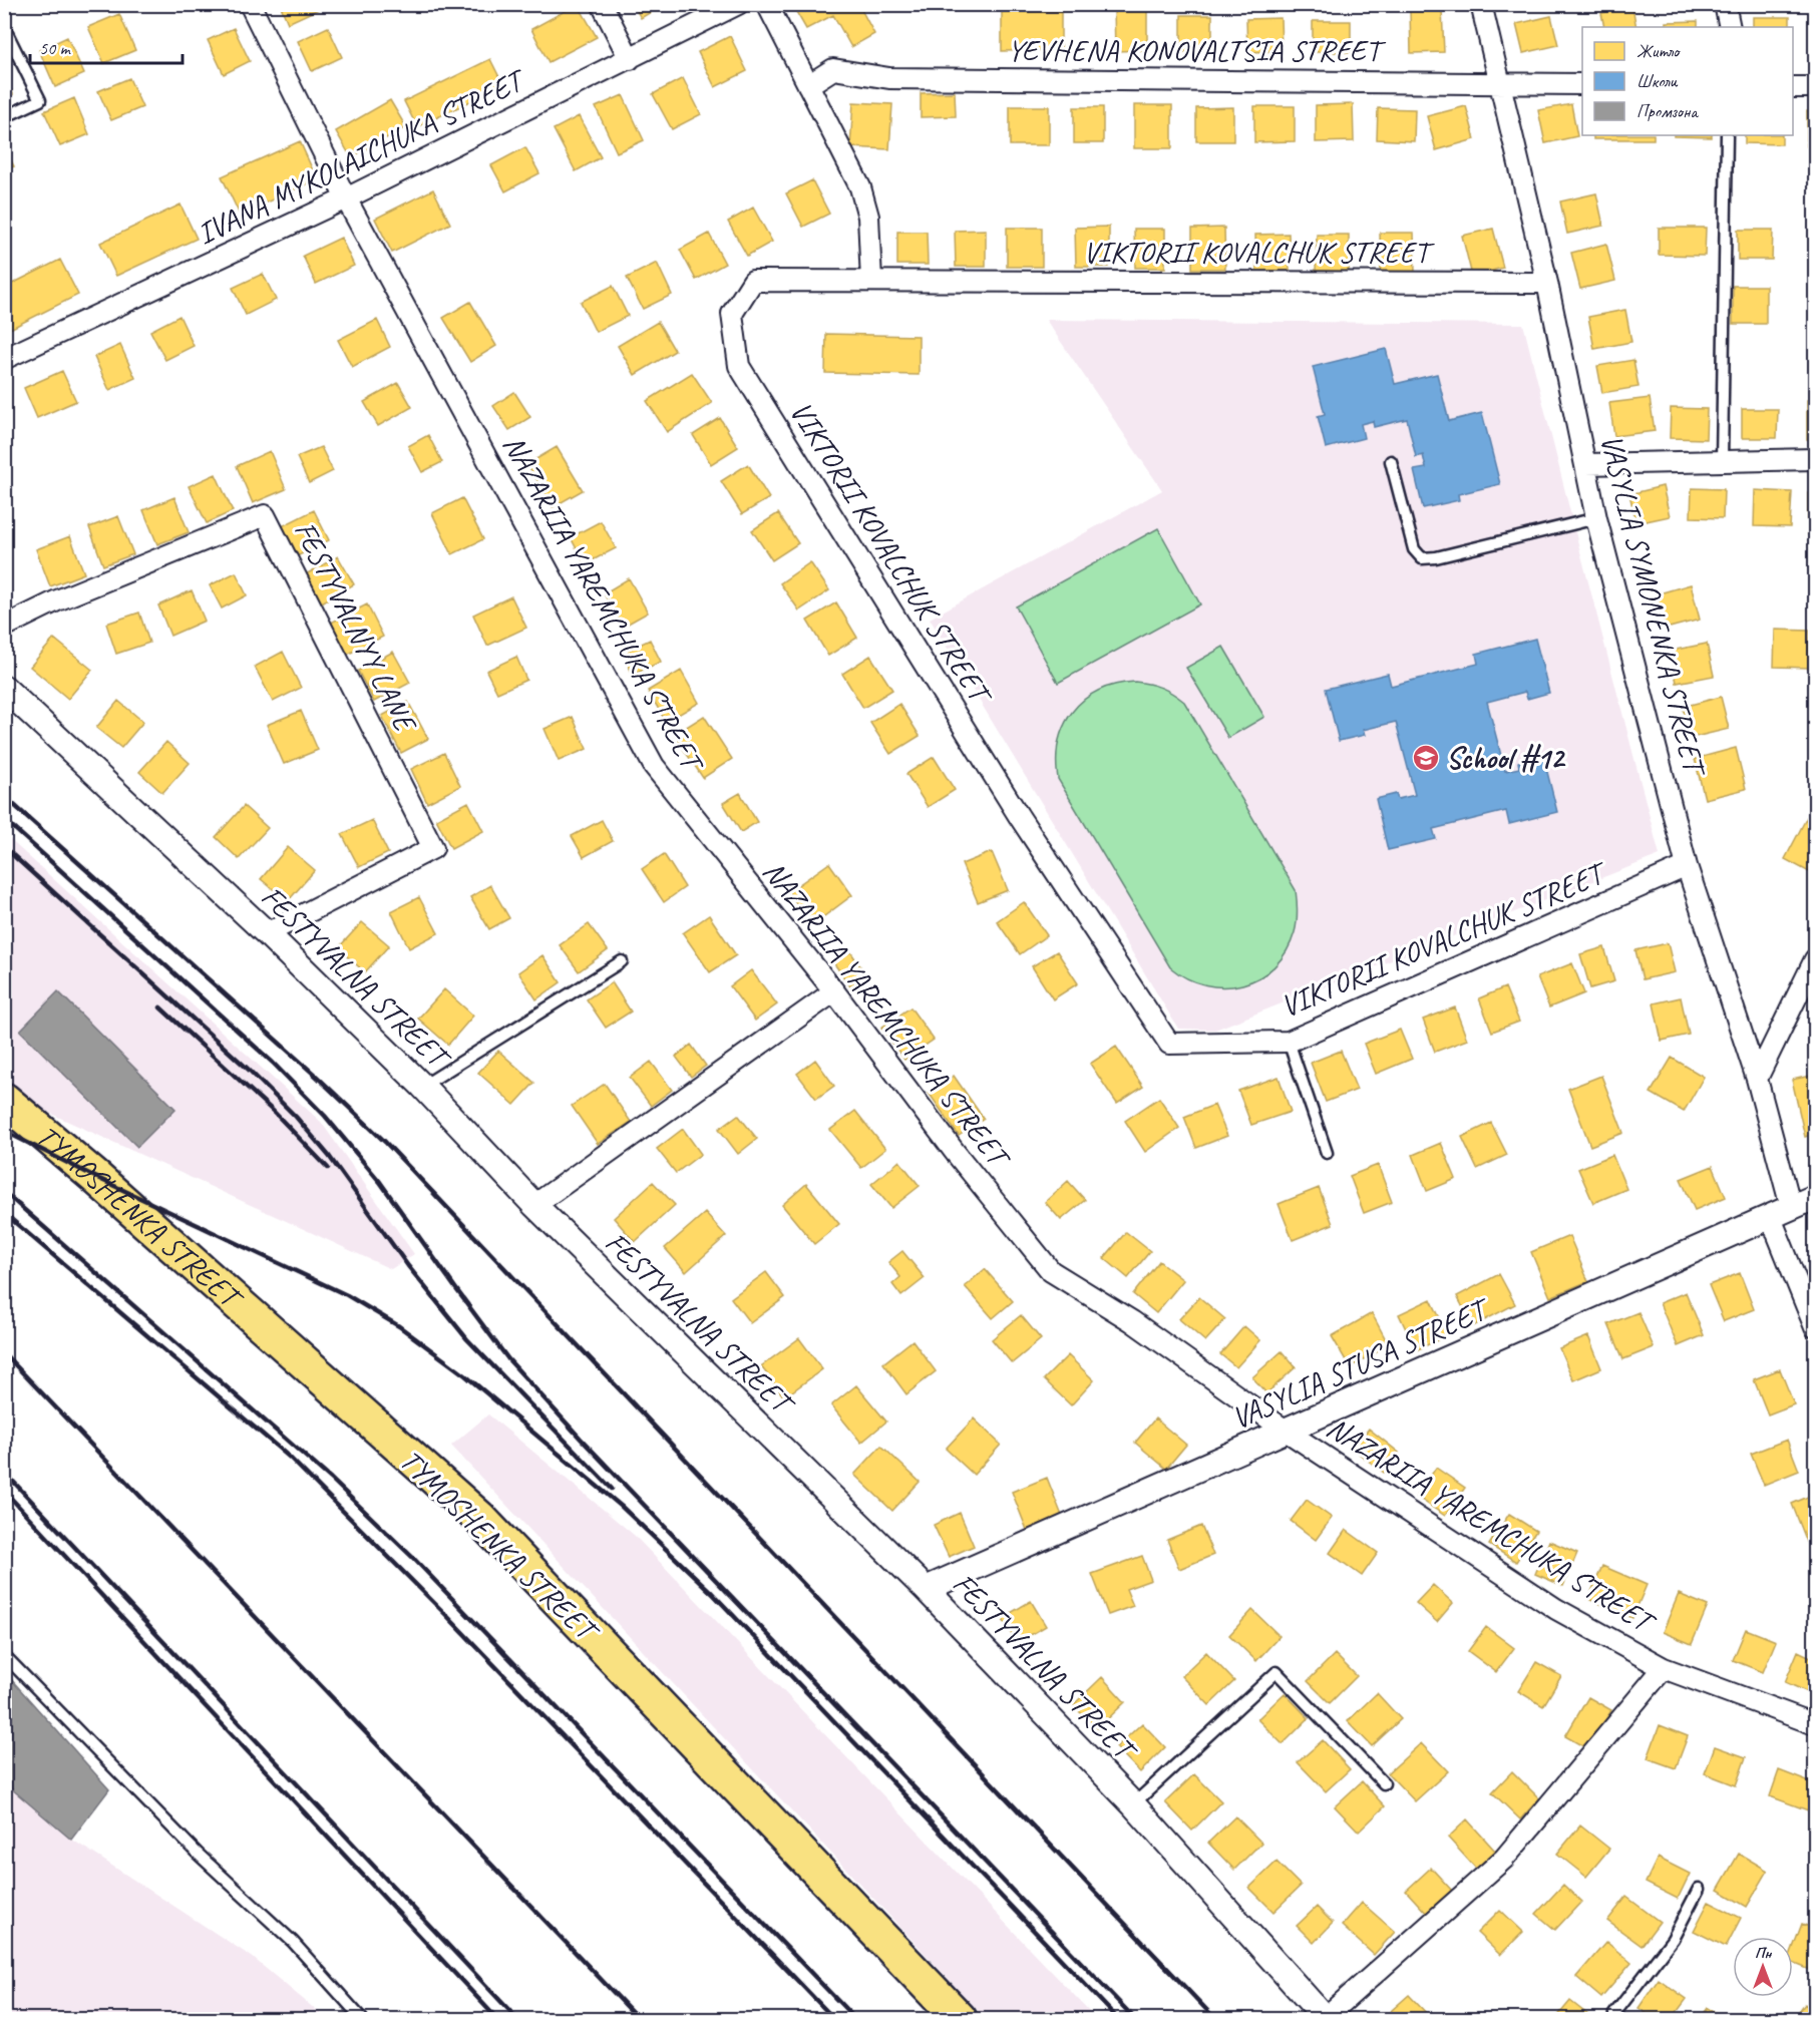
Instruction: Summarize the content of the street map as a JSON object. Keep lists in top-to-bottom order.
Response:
{
  "streets": {
    "highway": ["TYMOSHENKA STREET"],
    "street": [
      "YEVHENA KONOVALTSIA STREET",
      "IVANA MYKOLAICHUKA STREET",
      "VIKTORII KOVALCHUK STREET",
      "NAZARIIA YAREMCHUKA STREET",
      "VASYLIA SYMONENKA STREET",
      "FESTYVALNYY LANE",
      "FESTYVALNA STREET",
      "VASYLIA STUSA STREET"
    ]
  },
  "crossings": [
    ["YEVHENA KONOVALTSIA STREET", "VASYLIA SYMONENKA STREET"],
    ["IVANA MYKOLAICHUKA STREET", "NAZARIIA YAREMCHUKA STREET"],
    ["VIKTORII KOVALCHUK STREET", "VASYLIA SYMONENKA STREET"],
    ["NAZARIIA YAREMCHUKA STREET", "VASYLIA STUSA STREET"],
    ["VASYLIA SYMONENKA STREET", "VASYLIA STUSA STREET"],
    ["FESTYVALNYY LANE", "FESTYVALNA STREET"],
    ["FESTYVALNA STREET", "VASYLIA STUSA STREET"]
  ],
  "places": {
    "school or university": ["School #12"]
  },
  "legend": ["Житло", "Школи", "Промзона"],
  "scale_bar": "50 m",
  "north": "top"
}
